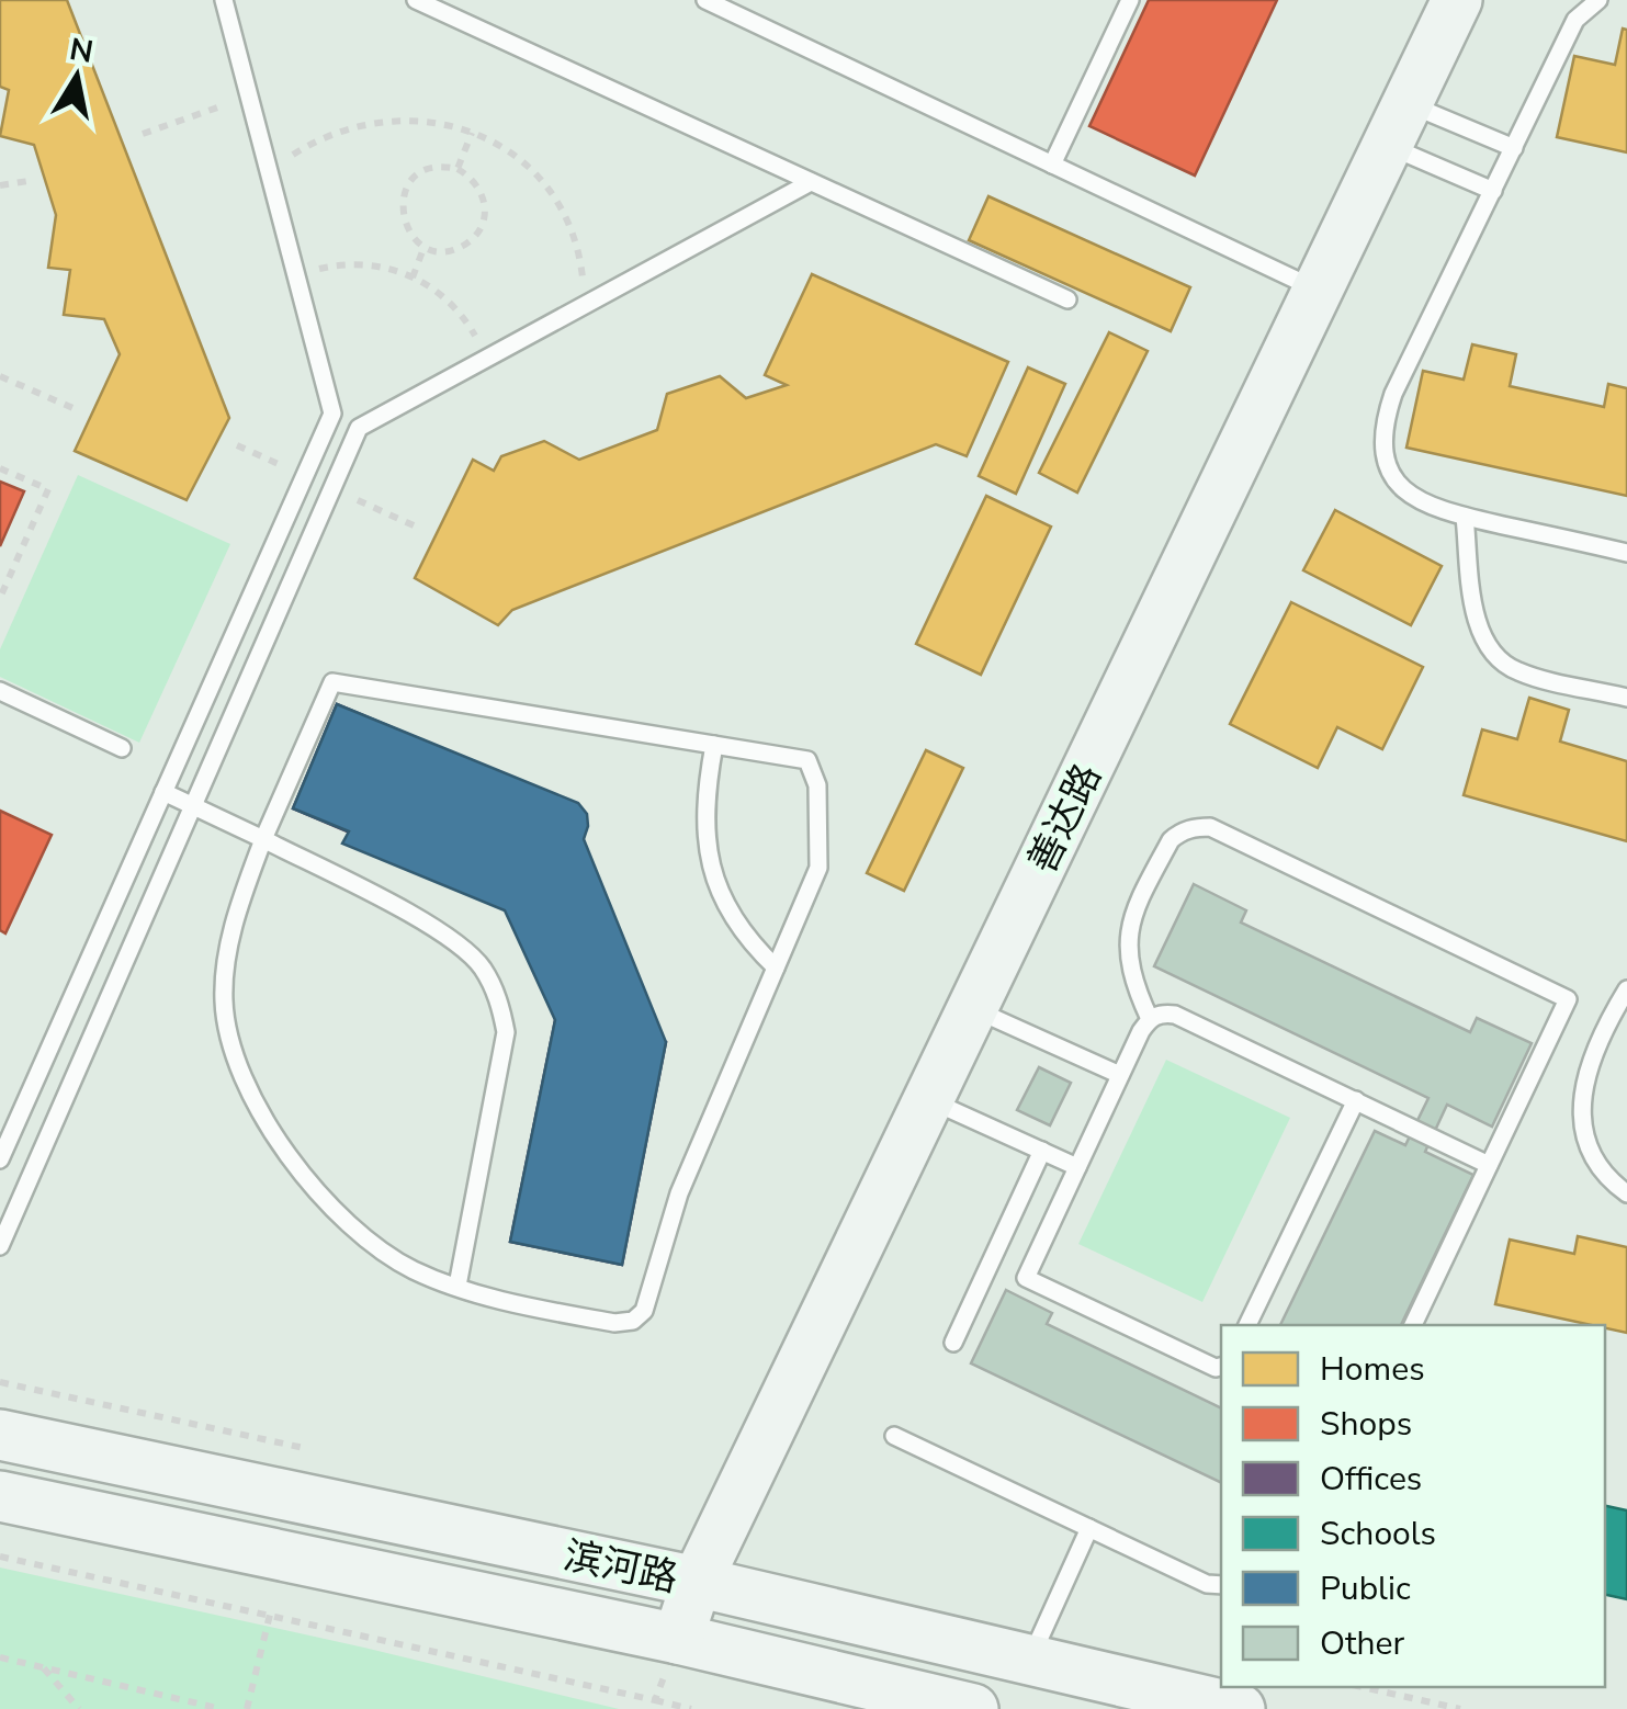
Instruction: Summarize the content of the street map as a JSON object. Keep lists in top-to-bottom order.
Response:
{
  "streets": {
    "main road": ["善达路", "滨河路"]
  },
  "crossings": [
    ["善达路", "滨河路"]
  ],
  "legend": [
    "Homes",
    "Shops",
    "Offices",
    "Schools",
    "Public",
    "Other"
  ],
  "north": "top"
}
